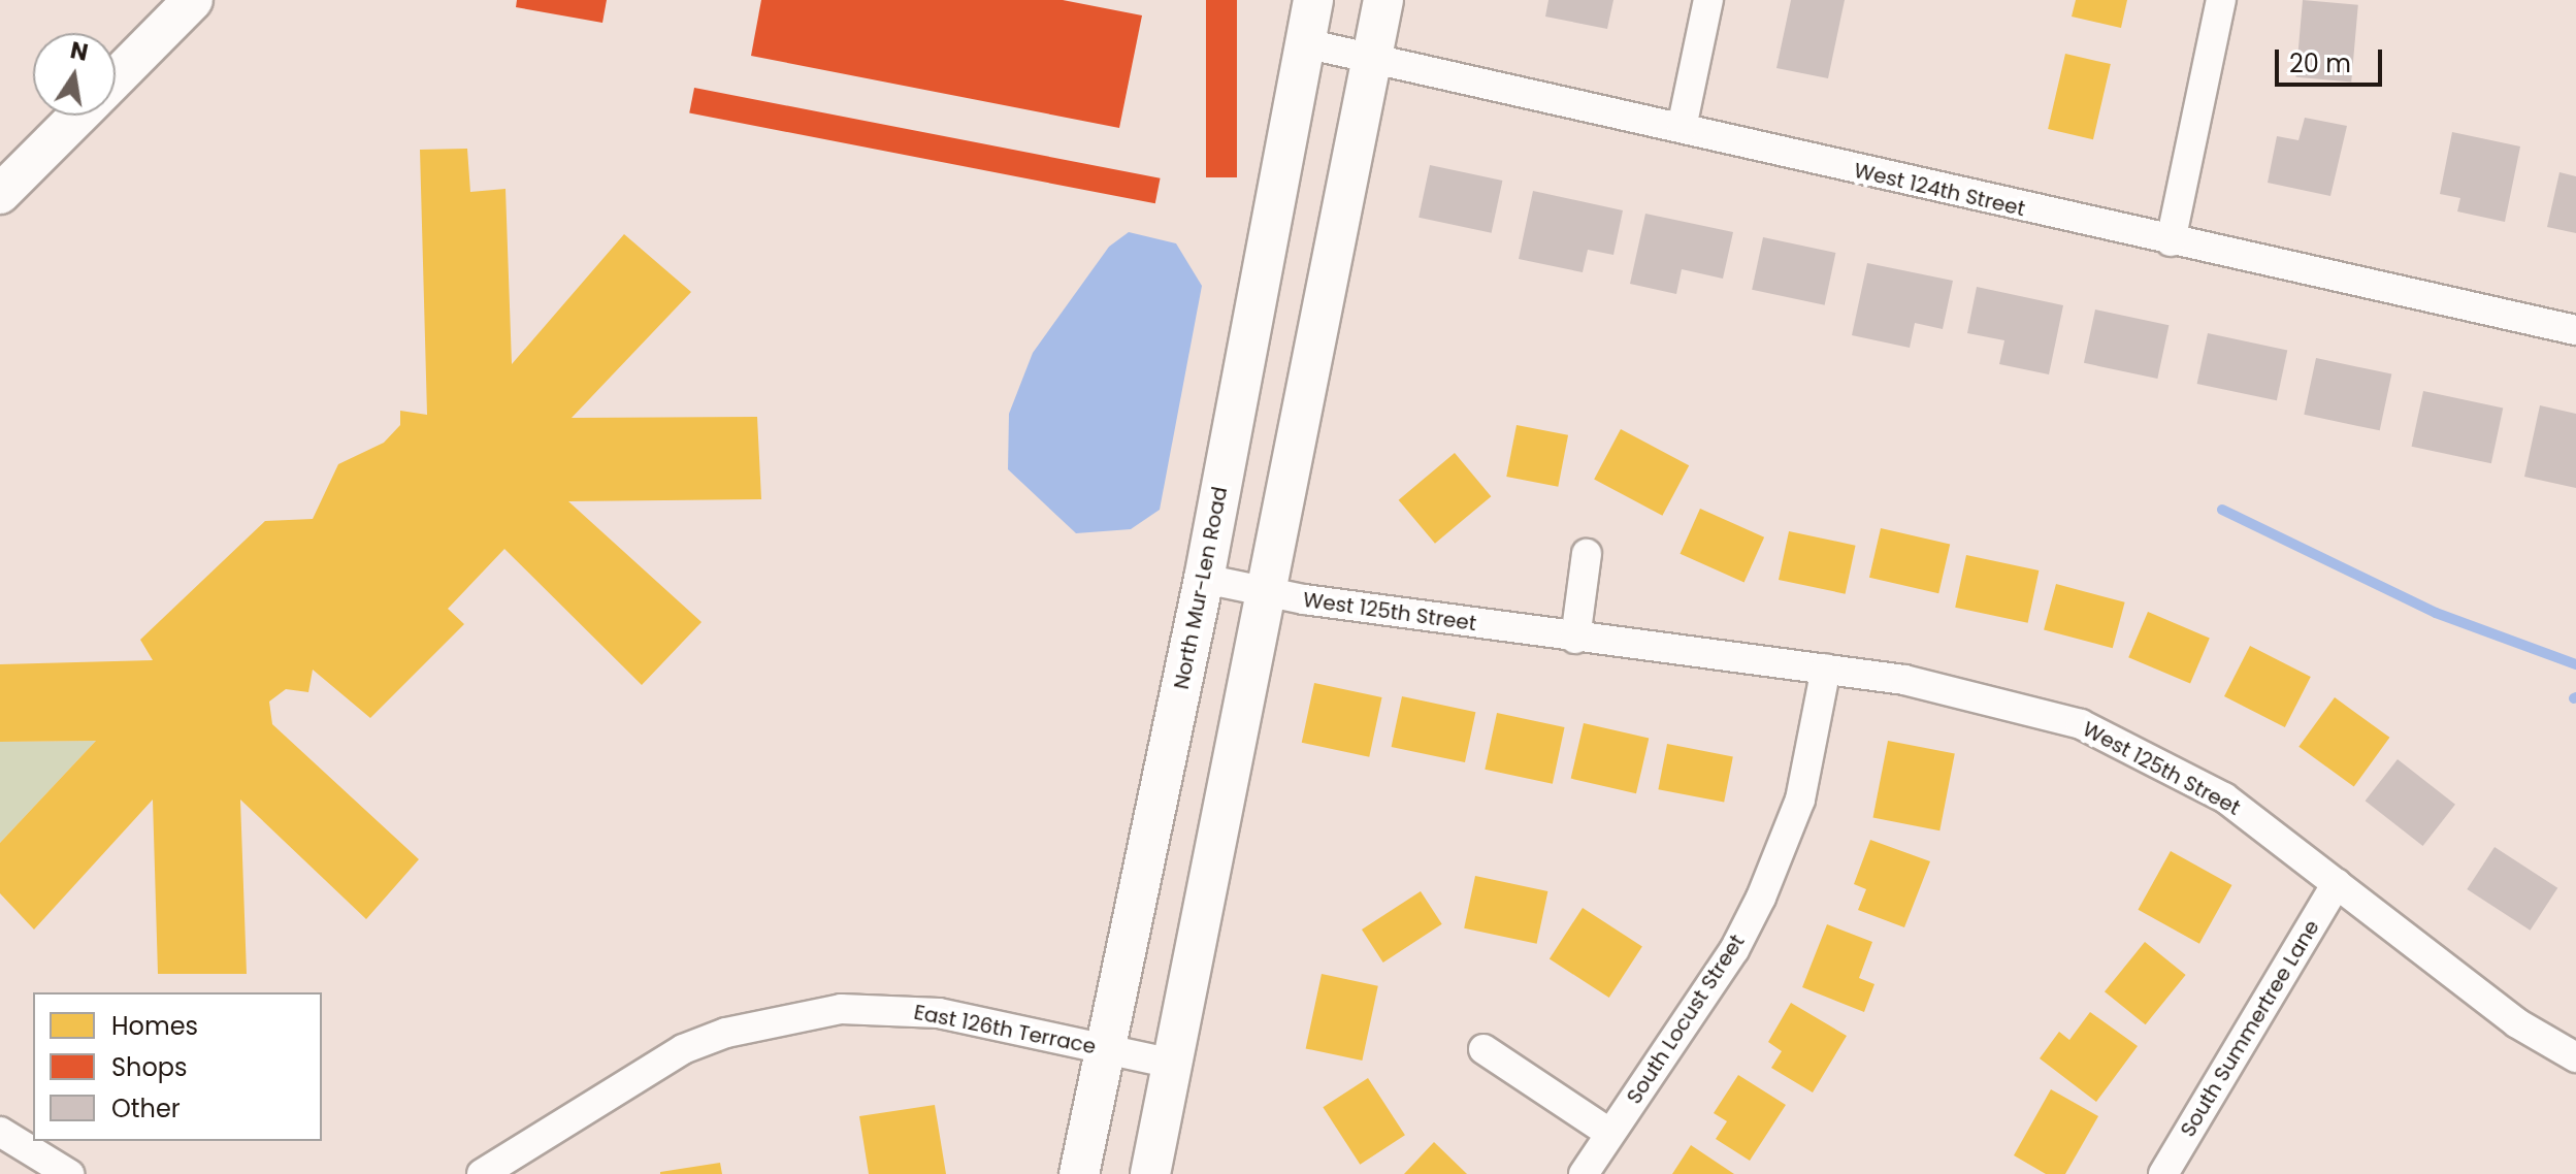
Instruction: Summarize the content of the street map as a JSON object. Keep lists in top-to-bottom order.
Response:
{
  "streets": {
    "main road": ["North Mur-Len Road"],
    "street": [
      "West 124th Street",
      "West 125th Street",
      "South Locust Street",
      "South Summertree Lane",
      "East 126th Terrace"
    ]
  },
  "crossings": [
    ["West 124th Street", "North Mur-Len Road"],
    ["North Mur-Len Road", "West 125th Street"],
    ["North Mur-Len Road", "East 126th Terrace"],
    ["West 125th Street", "South Locust Street"],
    ["West 125th Street", "South Summertree Lane"]
  ],
  "legend": ["Homes", "Shops", "Other"],
  "scale_bar": "20 m",
  "north": "top"
}
